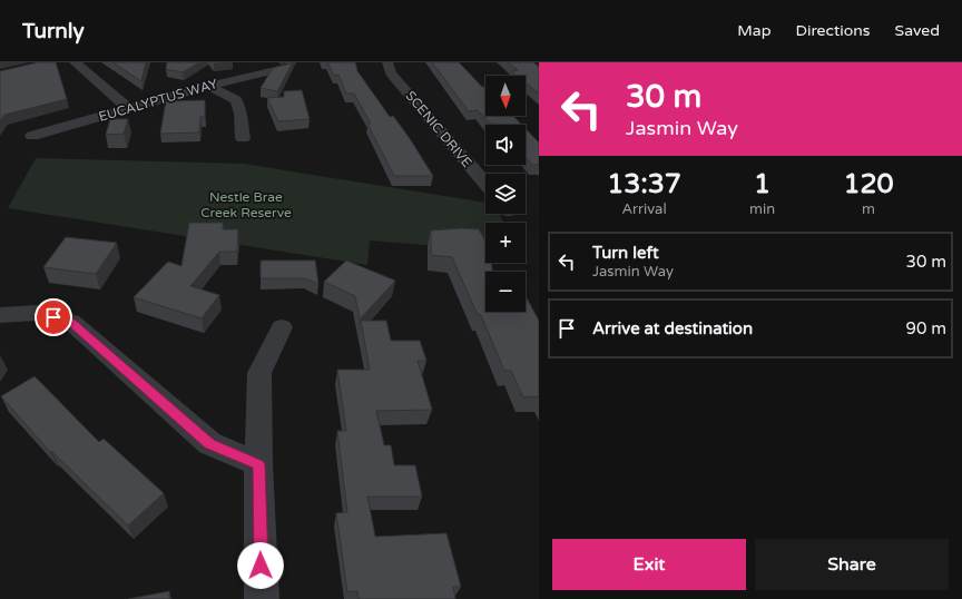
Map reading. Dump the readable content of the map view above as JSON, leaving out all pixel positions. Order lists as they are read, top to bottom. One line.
{"streets":{"street":["EUCALYPTUS WAY","SCENIC DRIVE"]},"parks":["Nestle Brae Creek Reserve"],"north":"bottom","page":{"header":"Turnly","nav":["Map","Directions","Saved"],"turn":["30 m","Jasmin Way"],"map_buttons":["+","−"],"eta":["13:37","Arrival","1","min","120","m"],"list":[{"name":"Turn left","note":"Jasmin Way","value":"30 m"},{"name":"Arrive at destination","value":"90 m"}],"buttons":["Exit","Share"]}}
